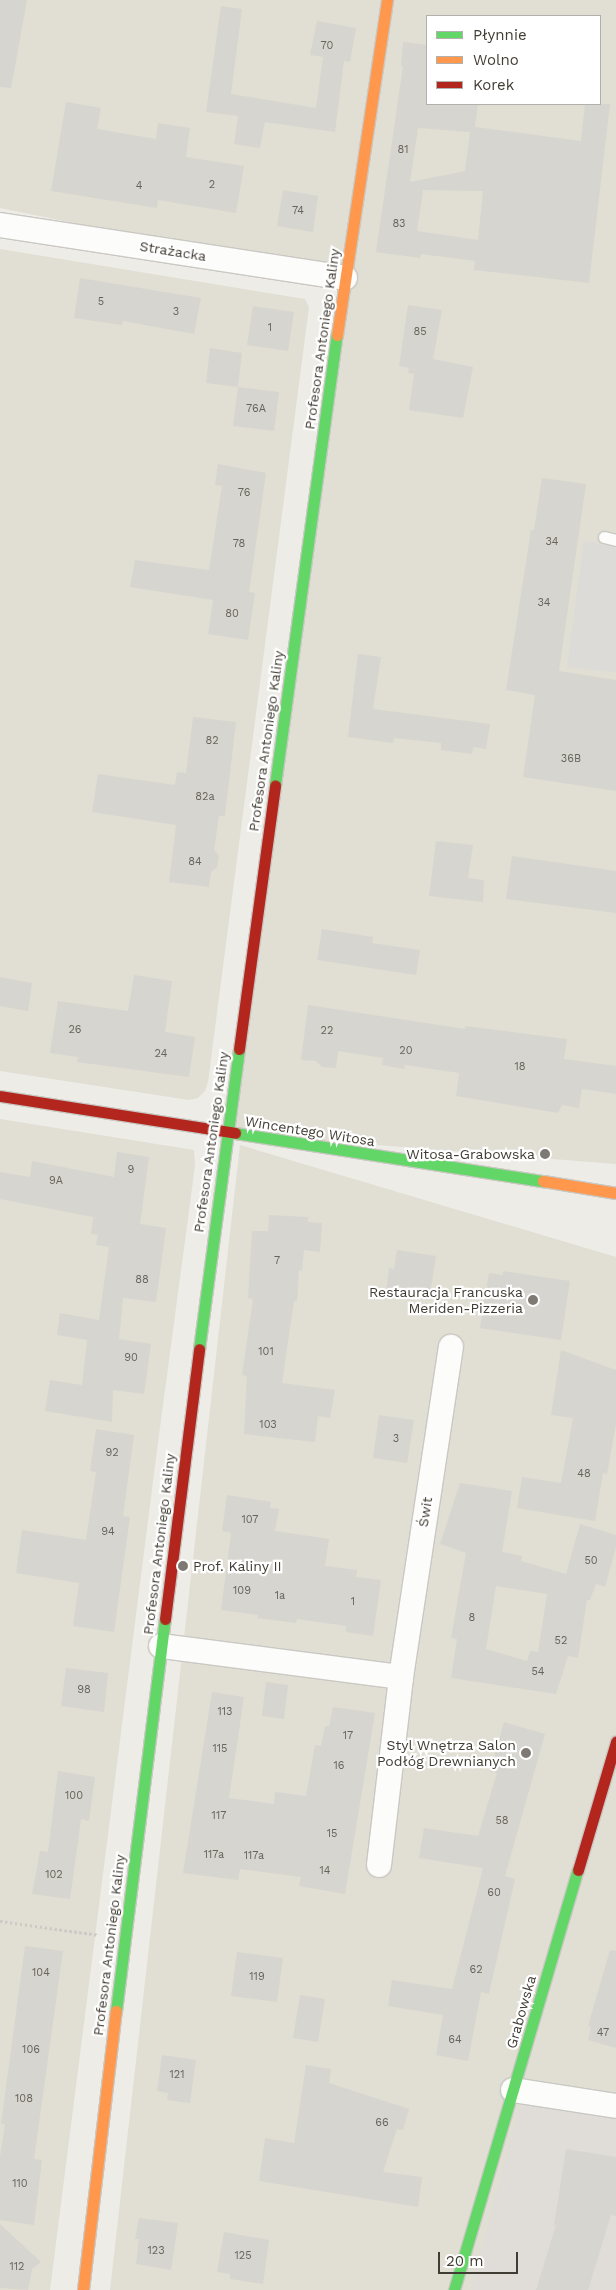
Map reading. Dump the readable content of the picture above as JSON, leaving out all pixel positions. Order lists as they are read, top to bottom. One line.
{"streets":{"street":["Strażacka","Profesora Antoniego Kaliny","Wincentego Witosa","Świt","Grabowska"]},"crossings":[["Strażacka","Profesora Antoniego Kaliny"],["Profesora Antoniego Kaliny","Wincentego Witosa"]],"places":["Witosa-Grabowska","Restauracja Francuska Meriden-Pizzeria","Prof. Kaliny II","Styl Wnętrza Salon Podłóg Drewnianych"],"house_numbers":["70","81","2","4","74","83","5","3","1","85","76A","76","34","78","34","80","82","36B","82a","84","26","22","20","24","18","9","9A","7","88","101","90","103","3","92","48","107","94","50","109","1a","1","8","52","54","98","113","17","115","16","100","117","58","15","117a","117a","14","102","60","62","104","119","47","64","106","121","108","66","110","123","125","112"],"legend":["Płynnie","Wolno","Korek"],"scale_bar":"20 m"}
